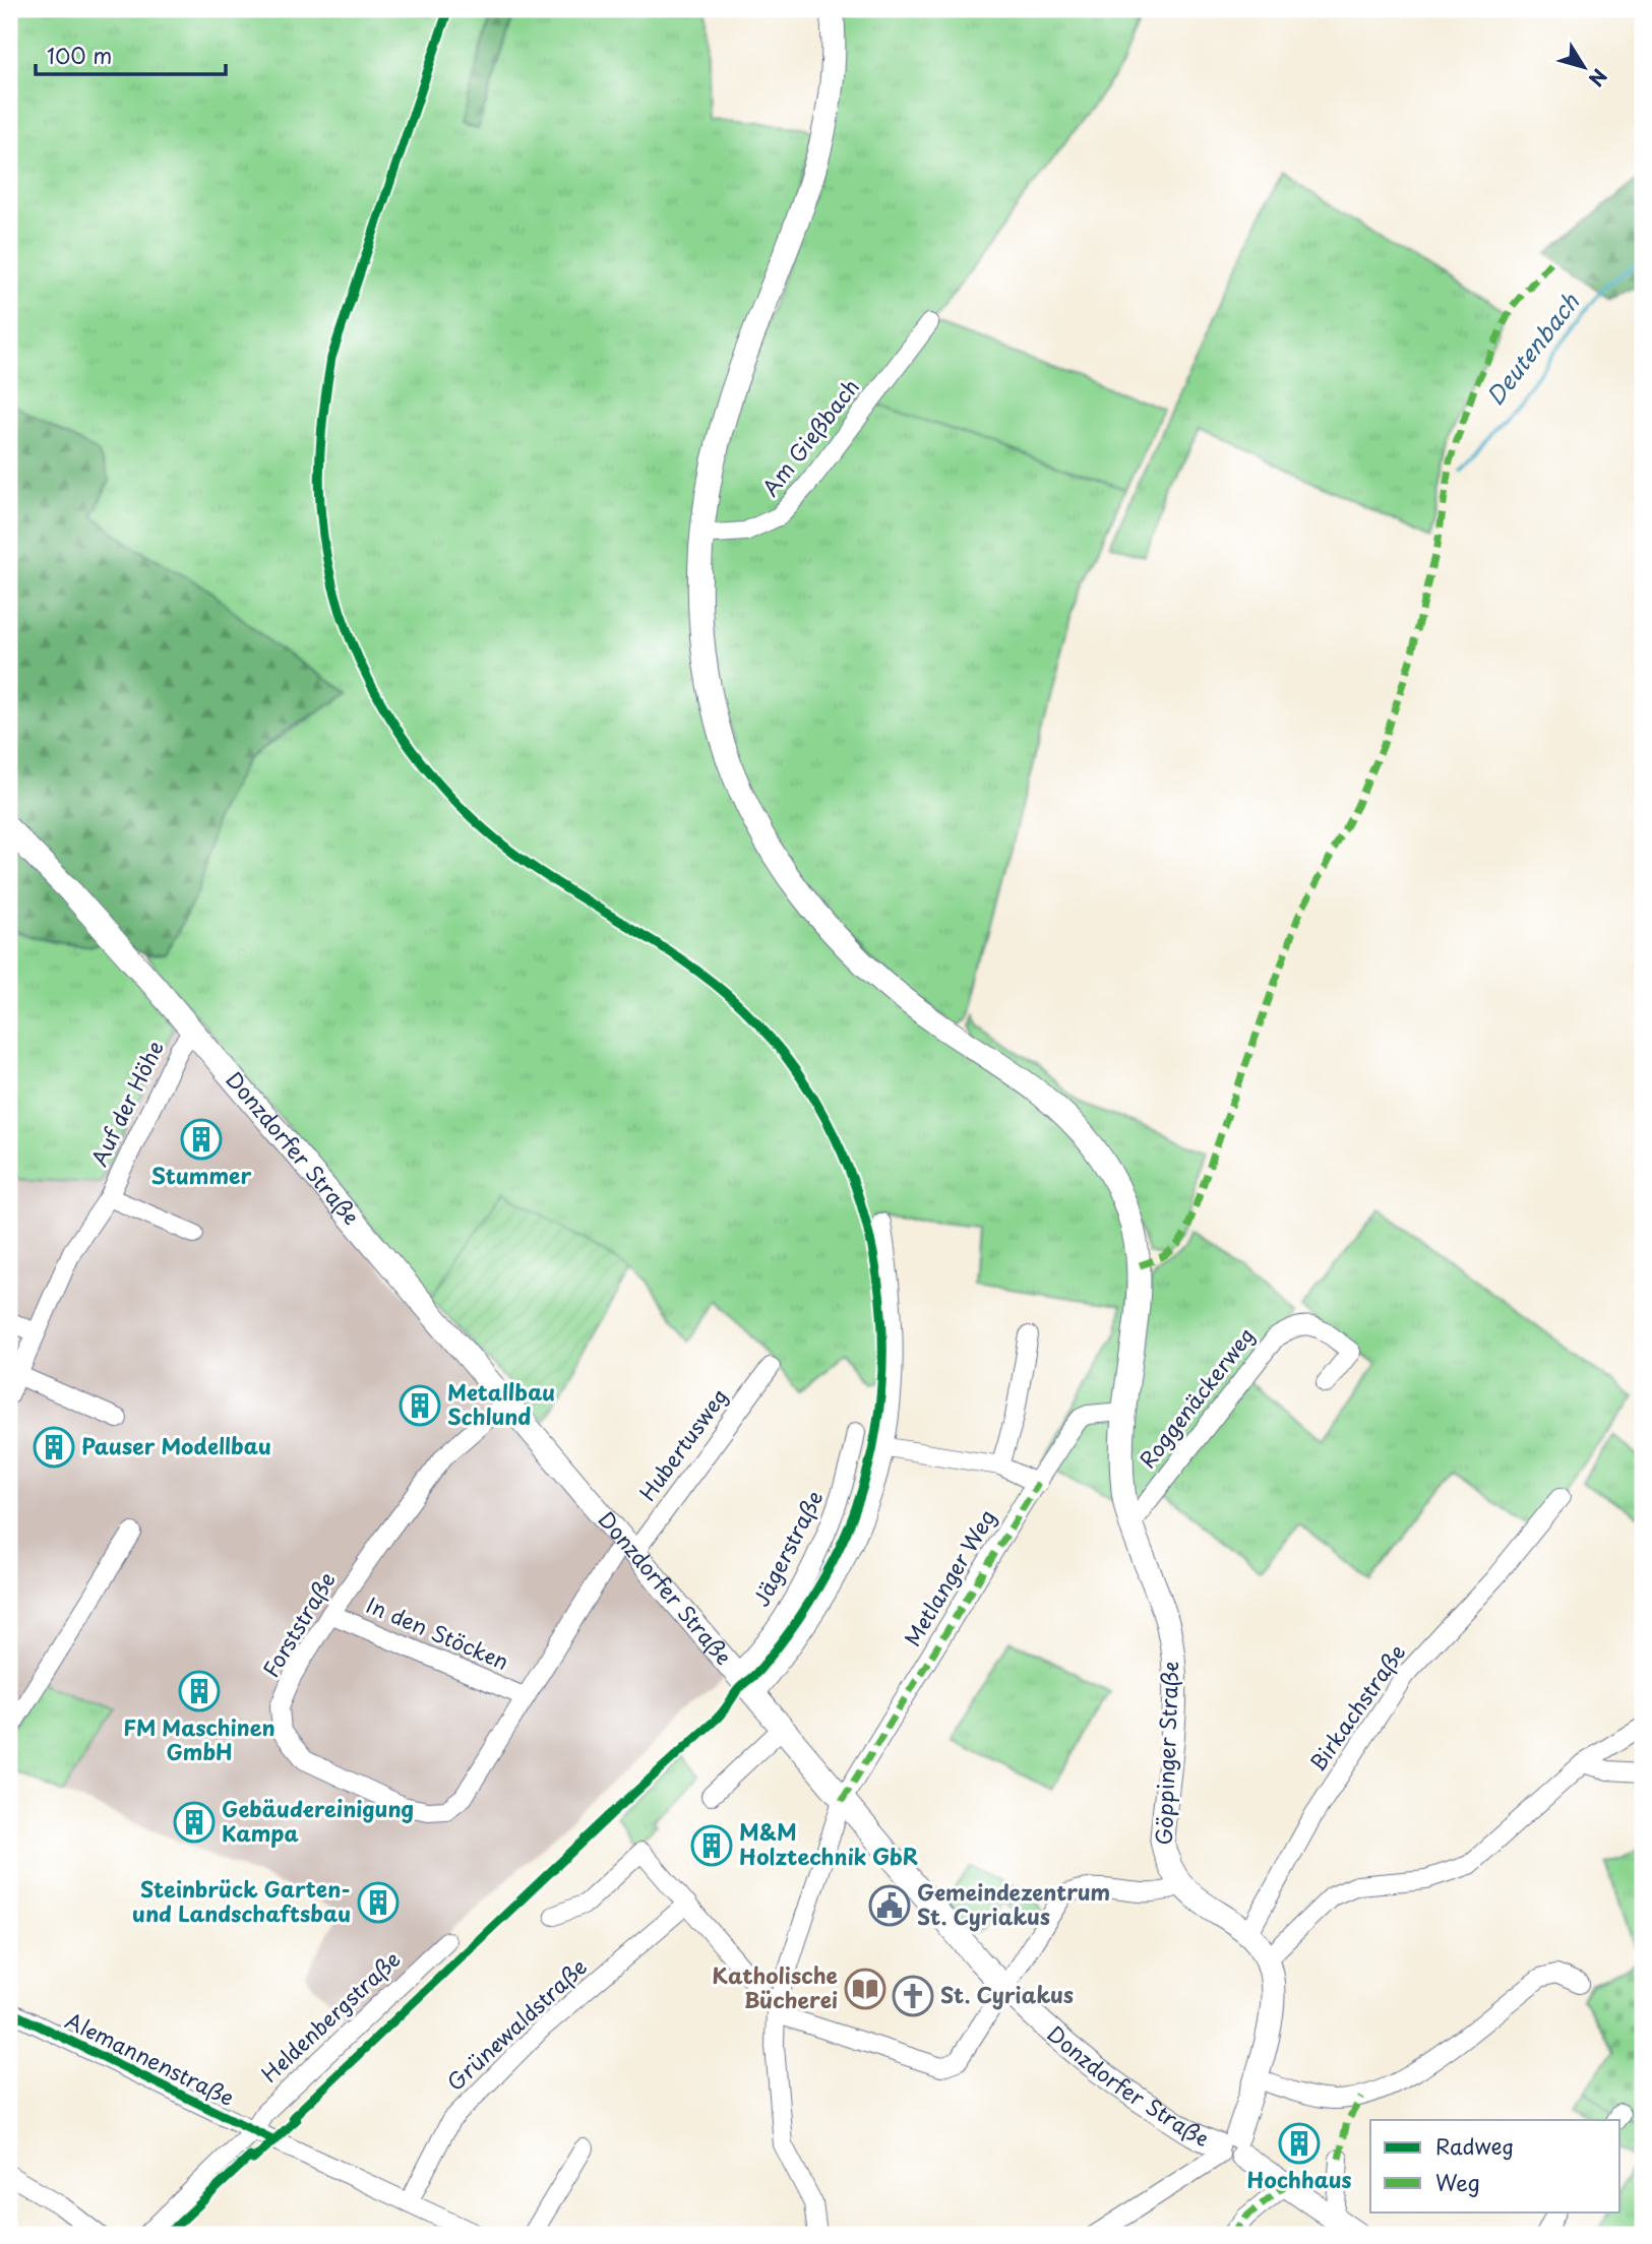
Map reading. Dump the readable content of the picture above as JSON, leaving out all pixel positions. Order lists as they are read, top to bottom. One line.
{"streets":{"main road":["Donzdorfer Straße","Göppinger Straße"],"street":["Am Gießbach","Auf der Höhe","Roggenäckerweg","Hubertusweg","Jägerstraße","Metlanger Weg","Forststraße","In den Stöcken","Birkachstraße","Heldenbergstraße","Grünewaldstraße","Alemannenstraße"]},"crossings":[["Am Gießbach","Göppinger Straße"],["Auf der Höhe","Donzdorfer Straße"],["Donzdorfer Straße","Hubertusweg"],["Donzdorfer Straße","Jägerstraße"],["Donzdorfer Straße","Metlanger Weg"],["Donzdorfer Straße","Forststraße"],["Donzdorfer Straße","Göppinger Straße"],["Roggenäckerweg","Göppinger Straße"],["Hubertusweg","Forststraße"],["Metlanger Weg","Göppinger Straße"],["Forststraße","In den Stöcken"],["Birkachstraße","Göppinger Straße"],["Heldenbergstraße","Alemannenstraße"],["Grünewaldstraße","Alemannenstraße"]],"water":["Deutenbach"],"places":{"building":["Stummer","Metallbau Schlund","Pauser Modellbau","FM Maschinen GmbH","Gebäudereinigung Kampa","M&M Holztechnik GbR","Steinbrück Garten- und Landschaftsbau","Hochhaus"],"public building":["Gemeindezentrum St. Cyriakus"],"library":["Katholische Bücherei"],"church":["St. Cyriakus"]},"legend":["Radweg","Weg"],"scale_bar":"100 m","north":"bottom right"}
